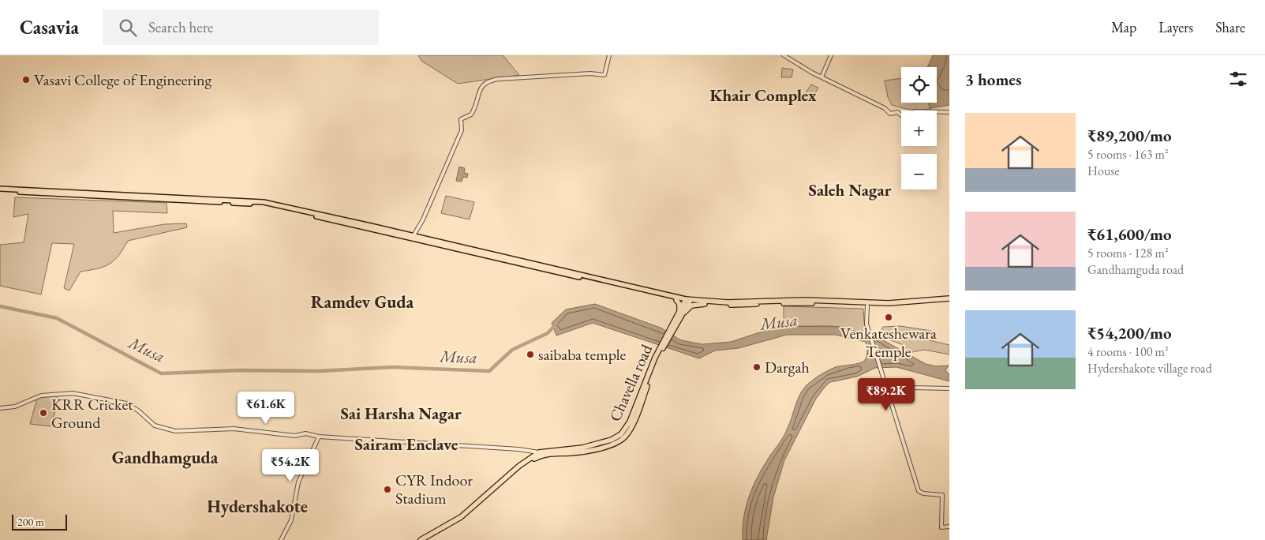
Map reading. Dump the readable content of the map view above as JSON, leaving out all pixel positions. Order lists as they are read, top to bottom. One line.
{"streets":{"highway":["Chavella road"]},"districts":["Khair Complex","Saleh Nagar","Ramdev Guda","Sai Harsha Nagar","Sairam Enclave","Gandhamguda","Hydershakote"],"water":["Musa"],"places":["Vasavi College of Engineering","Venkateshewara Temple","saibaba temple","Dargah","KRR Cricket Ground","CYR Indoor Stadium"],"scale_bar":"200 m","page":{"header":"Casavia","search":"Search here","nav":["Map","Layers","Share"],"heading":"3 homes","map_buttons":["+","−"],"list":[{"name":"₹89,200/mo","note":"5 rooms · 163 m² · House"},{"name":"₹61,600/mo","note":"5 rooms · 128 m² · Gandhamguda road"},{"name":"₹54,200/mo","note":"4 rooms · 100 m² · Hydershakote village road"}],"price":["₹89.2K","₹61.6K","₹54.2K"],"scale":"200 m"}}
